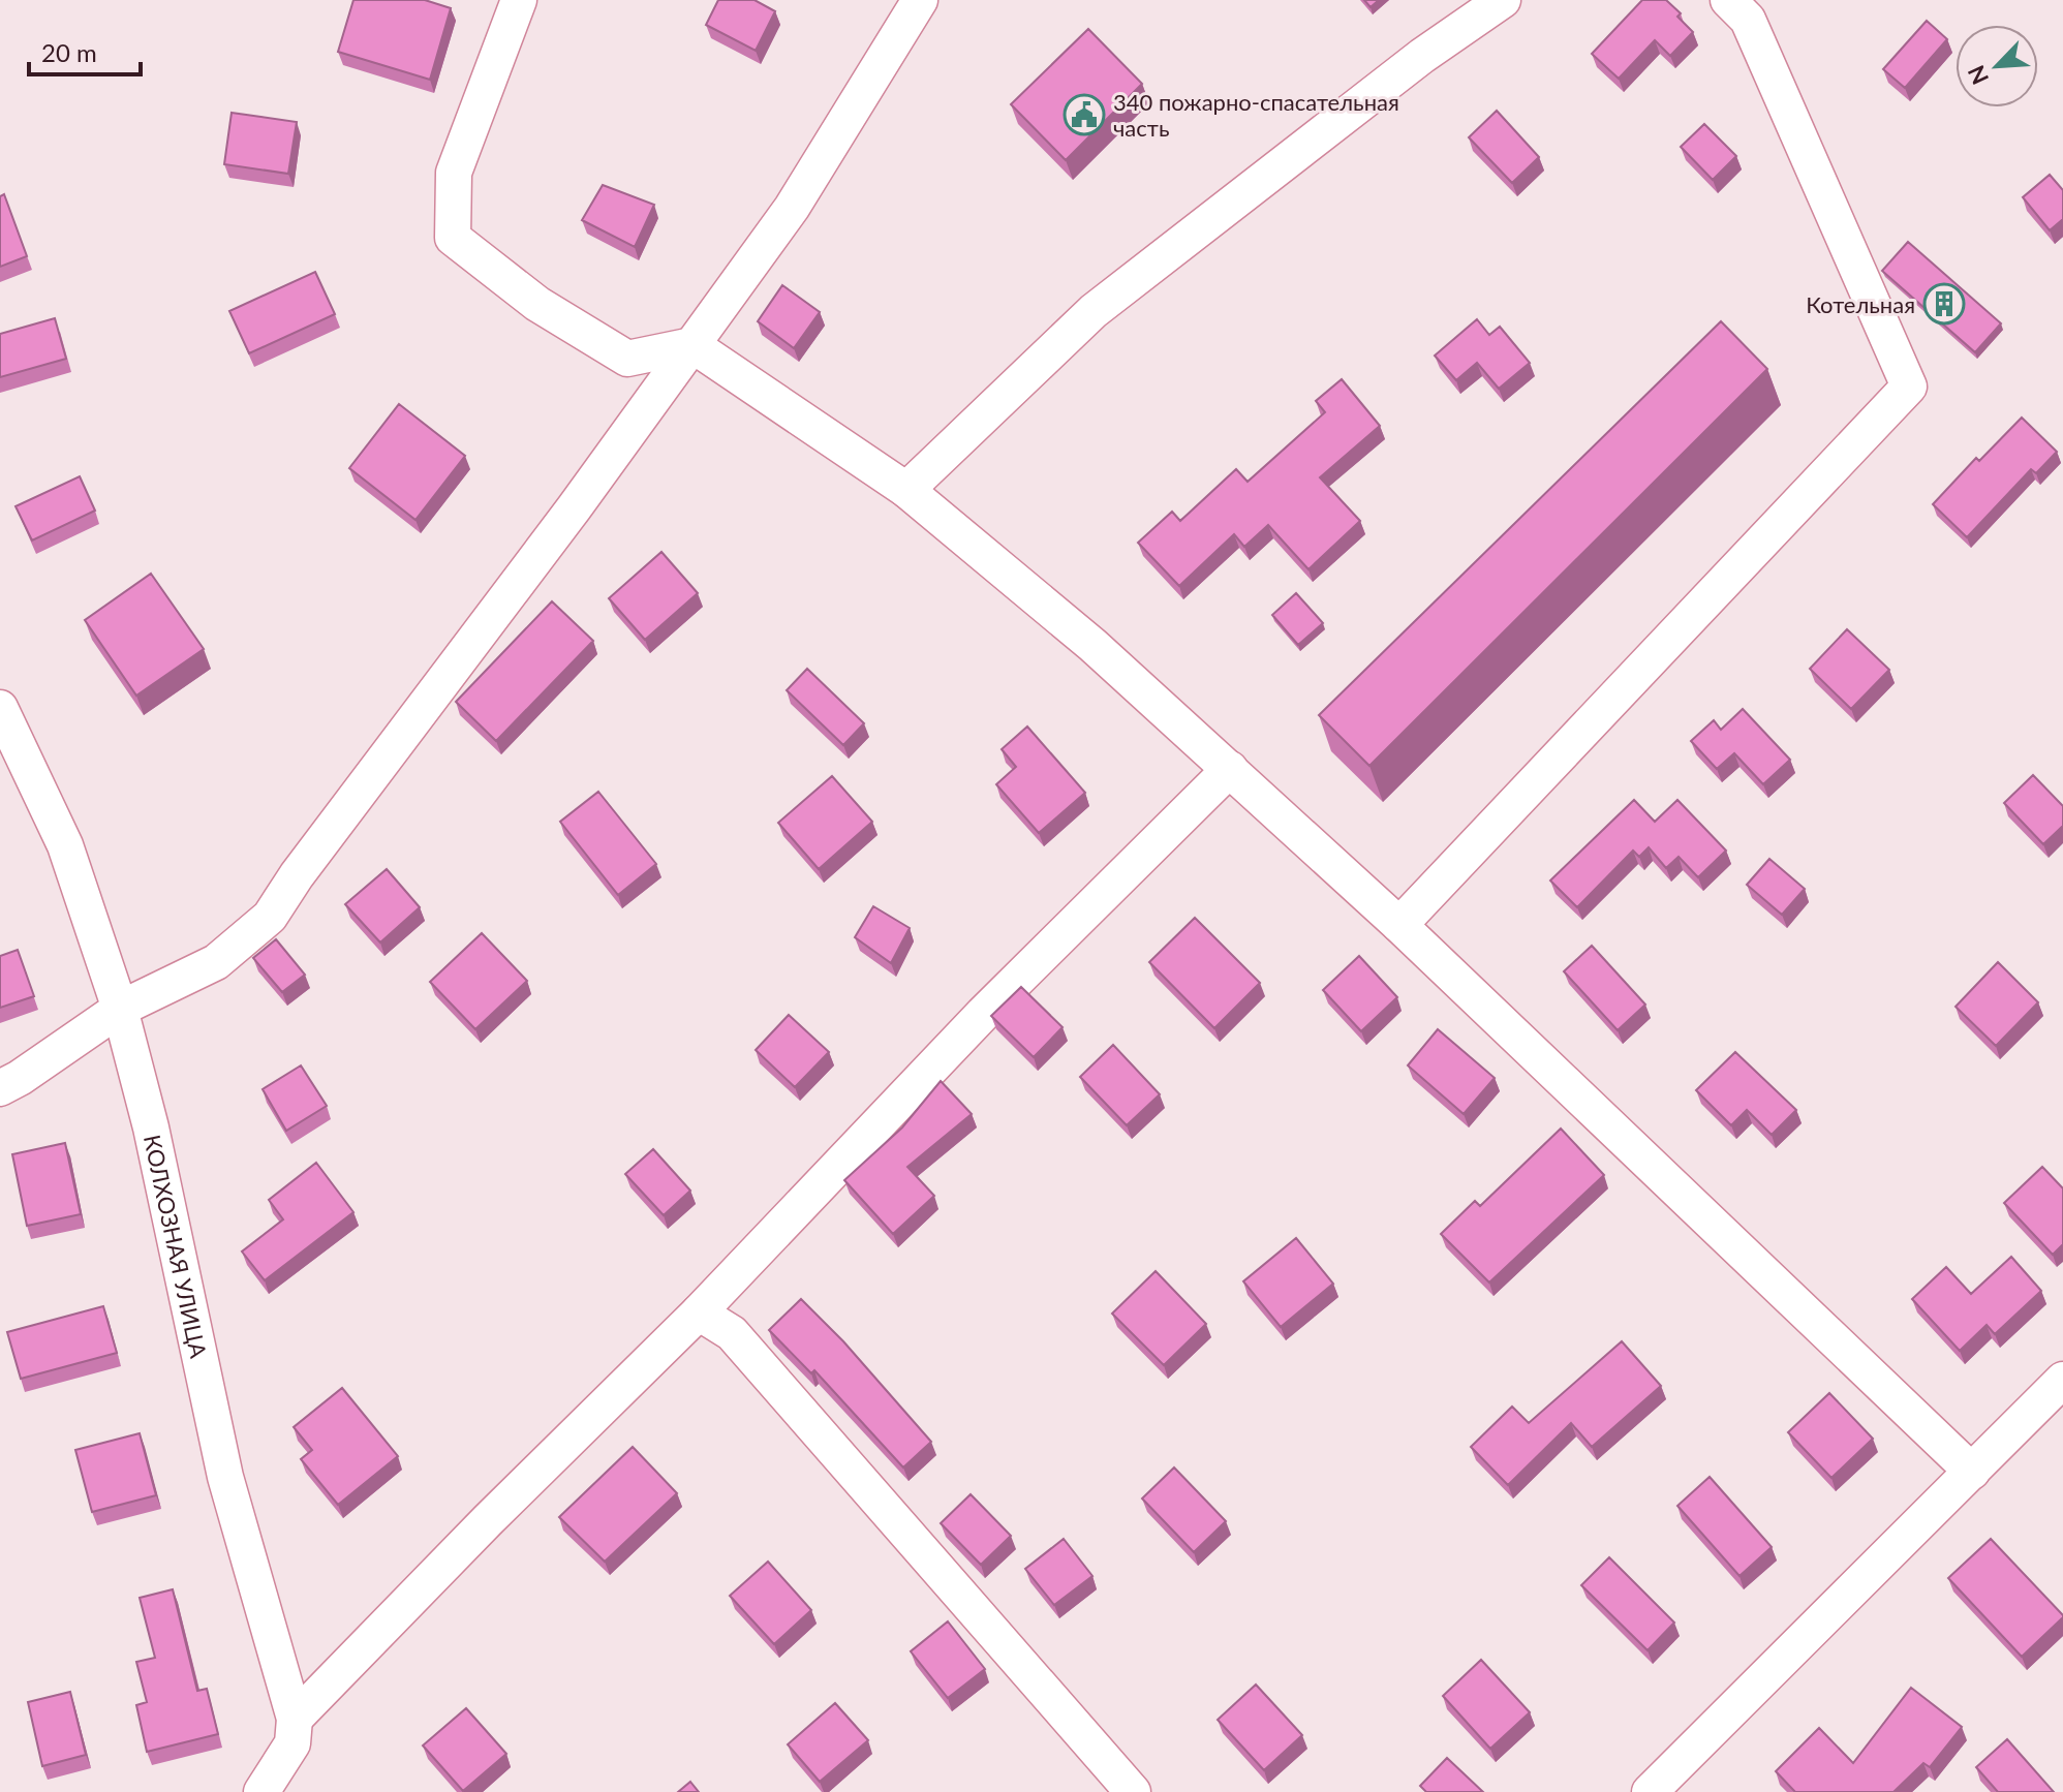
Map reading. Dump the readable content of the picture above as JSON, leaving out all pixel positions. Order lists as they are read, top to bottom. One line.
{"streets":{"street":["КОЛХОЗНАЯ УЛИЦА"]},"places":{"public building":["340 пожарно-спасательная часть"],"building":["Котельная"]},"scale_bar":"20 m","north":"bottom left"}
